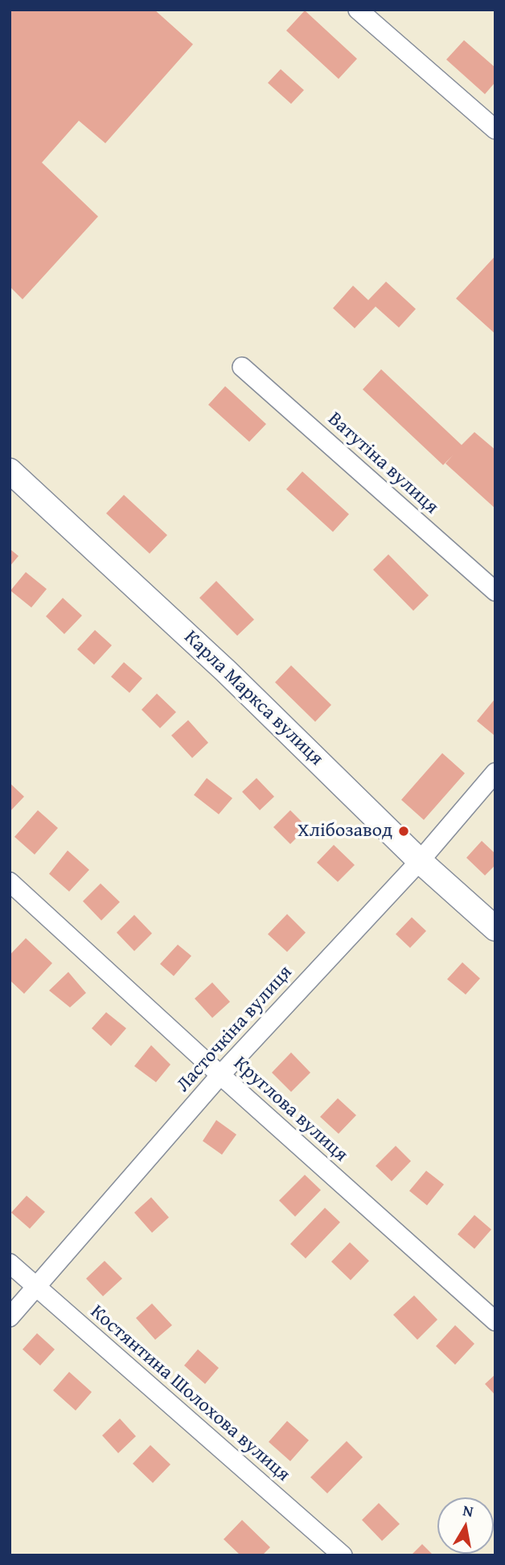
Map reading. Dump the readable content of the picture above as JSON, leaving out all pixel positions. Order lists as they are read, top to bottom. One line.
{"streets":{"street":["Ватутіна вулиця","Карла Маркса вулиця","Ласточкіна вулиця","Круглова вулиця","Костянтина Шолохова вулиця"]},"crossings":[["Карла Маркса вулиця","Ласточкіна вулиця"],["Ласточкіна вулиця","Круглова вулиця"],["Ласточкіна вулиця","Костянтина Шолохова вулиця"]],"places":["Хлібозавод"],"north":"top"}
